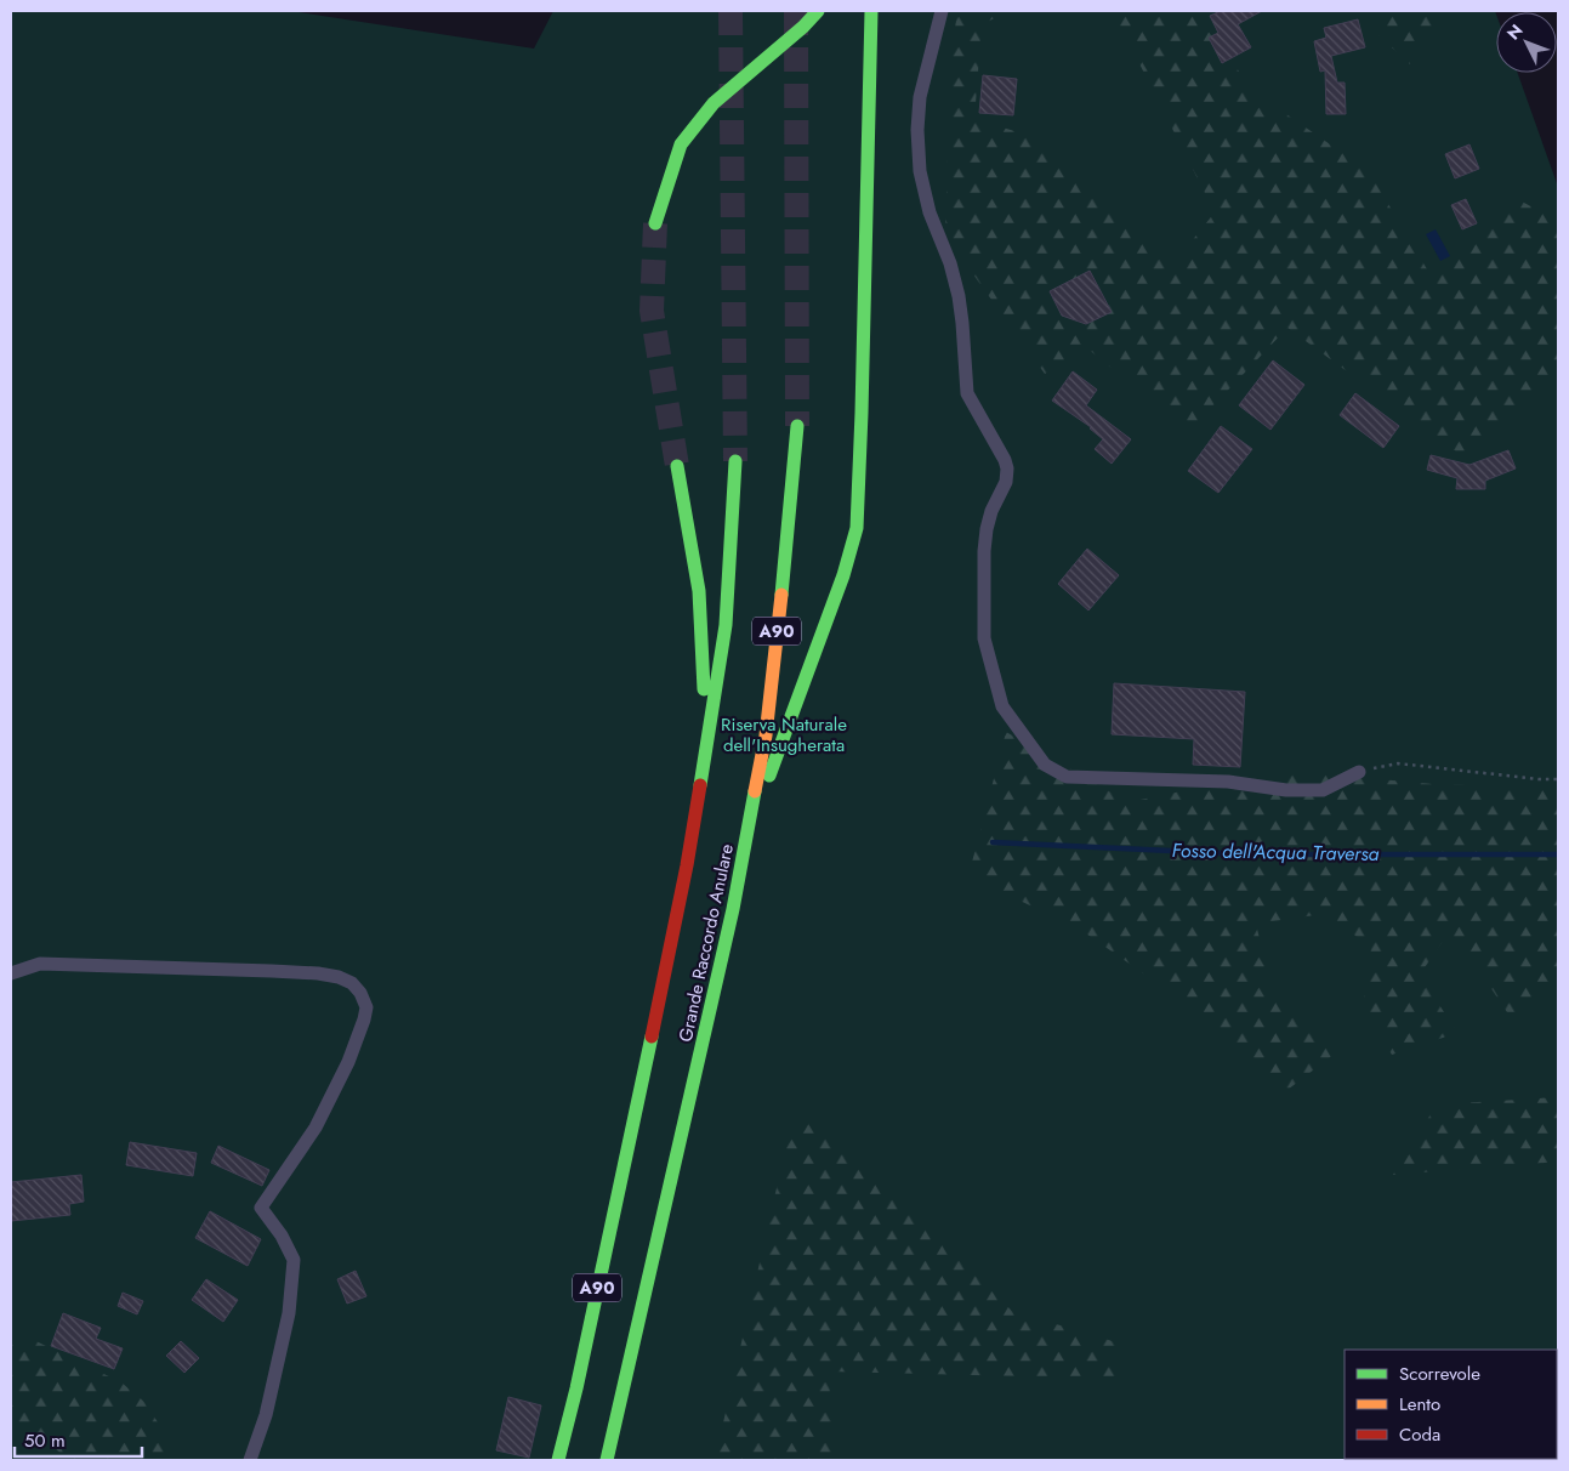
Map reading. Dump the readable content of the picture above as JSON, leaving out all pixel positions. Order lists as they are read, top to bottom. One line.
{"streets":{"highway":["A90","Grande Raccordo Anulare"]},"water":["Fosso dell'Acqua Traversa"],"parks":["Riserva Naturale dell'Insugherata"],"legend":["Scorrevole","Lento","Coda"],"scale_bar":"50 m","north":"top left"}
